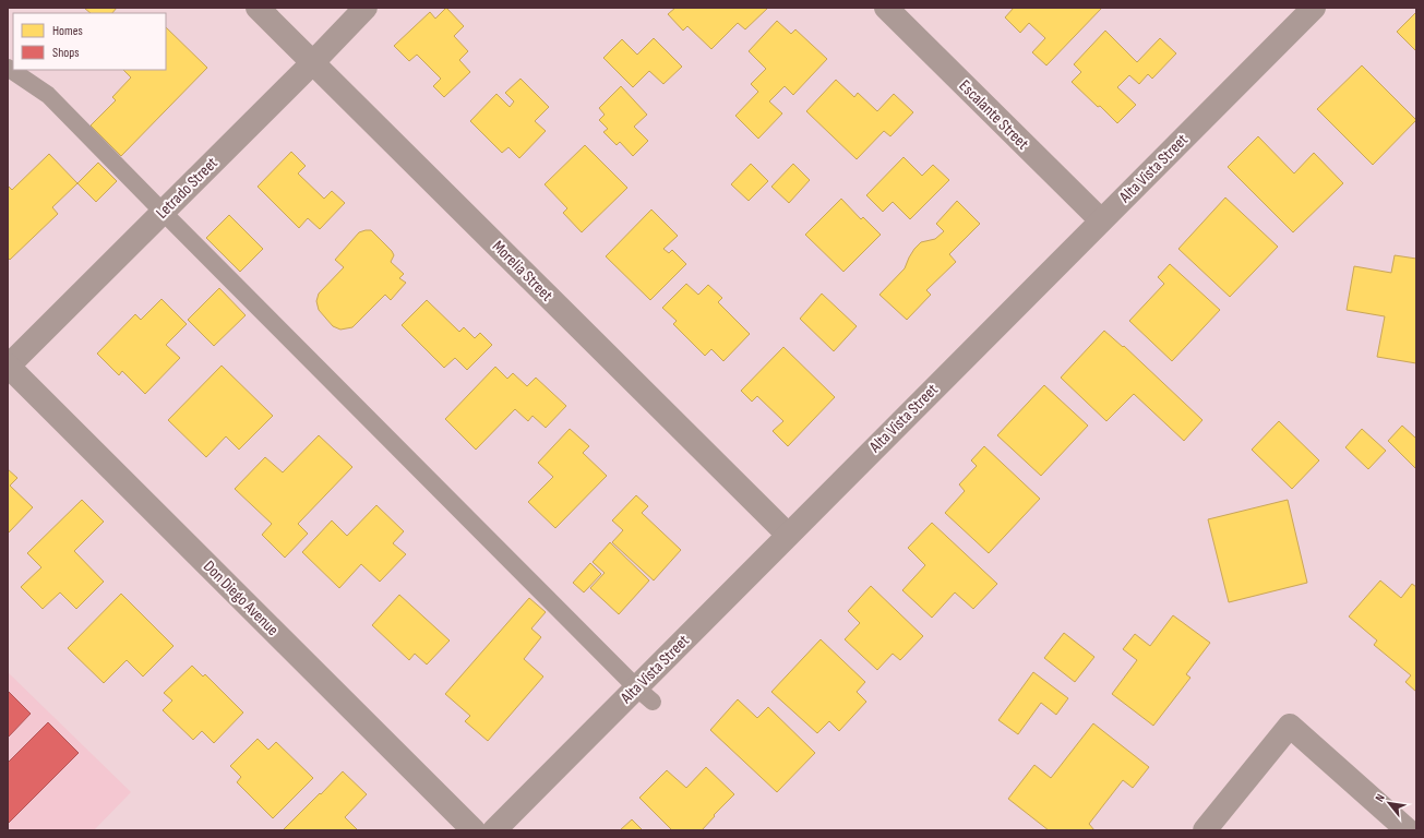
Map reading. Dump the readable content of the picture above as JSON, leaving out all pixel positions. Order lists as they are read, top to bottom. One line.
{"streets":{"street":["Escalante Street","Alta Vista Street","Letrado Street","Morelia Street","Don Diego Avenue"]},"crossings":[["Escalante Street","Alta Vista Street"],["Alta Vista Street","Morelia Street"],["Letrado Street","Morelia Street"],["Letrado Street","Don Diego Avenue"]],"legend":["Homes","Shops"],"north":"top left"}
